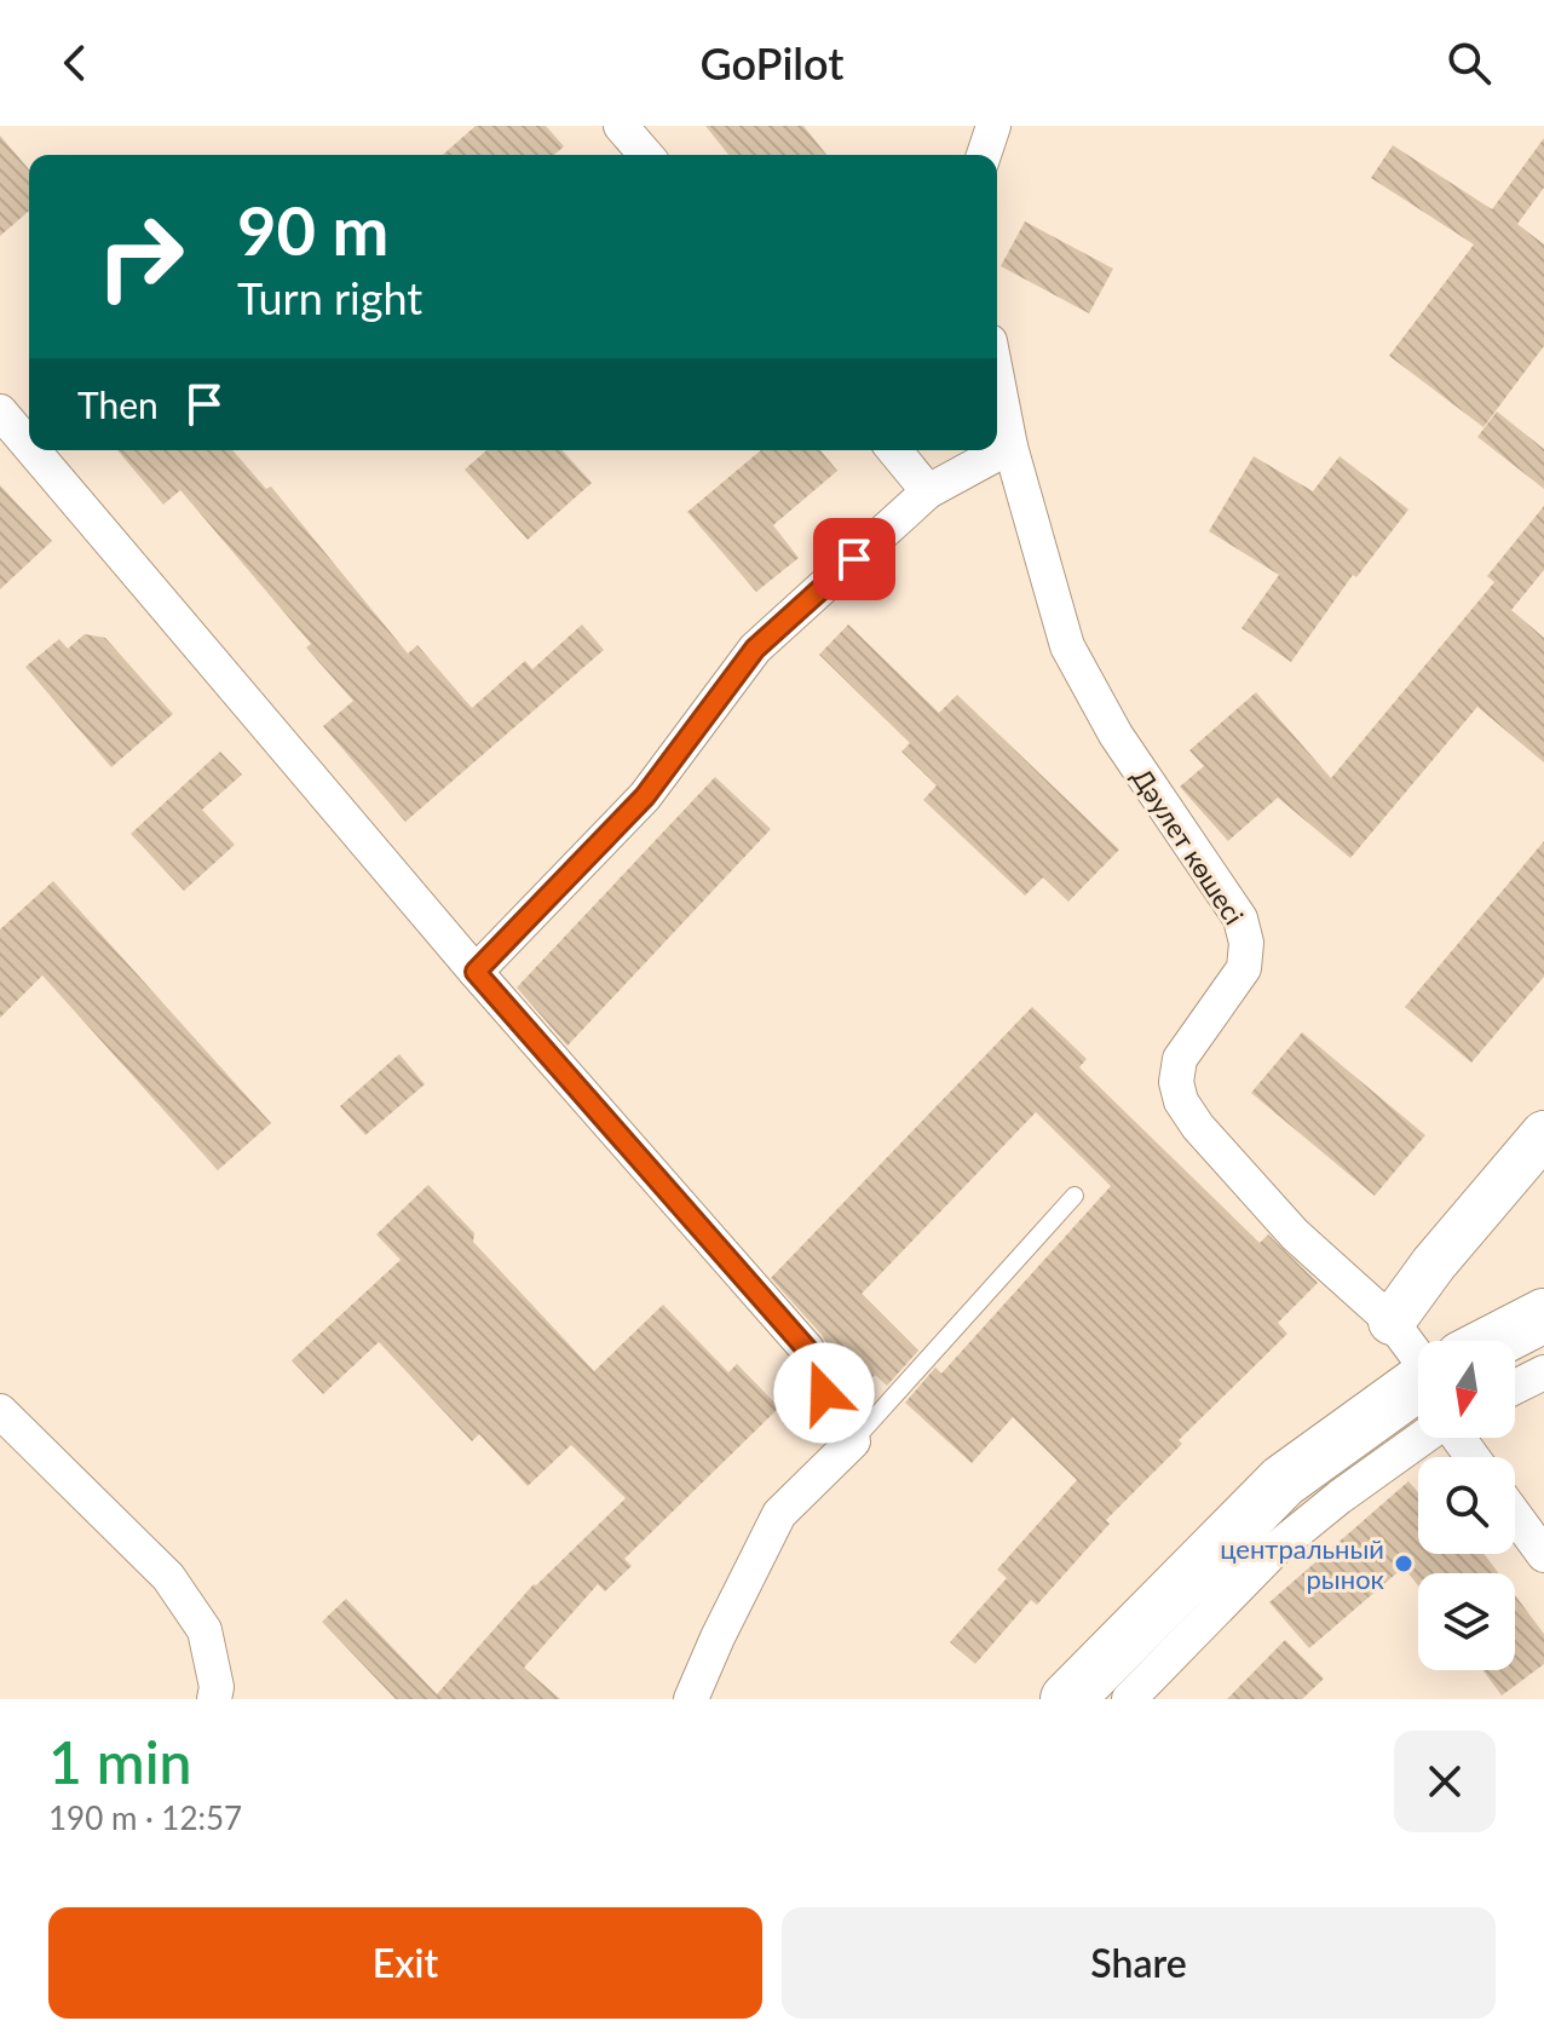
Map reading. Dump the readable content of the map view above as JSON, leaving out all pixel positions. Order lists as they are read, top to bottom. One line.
{"streets":{"street":["Дәулет көшесі"]},"places":["центральный рынок"],"north":"bottom","page":{"header":"GoPilot","turn":["90 m","Turn right"],"then":"Then","heading":["1 min","190 m · 12:57"],"buttons":["Exit","Share"]}}
